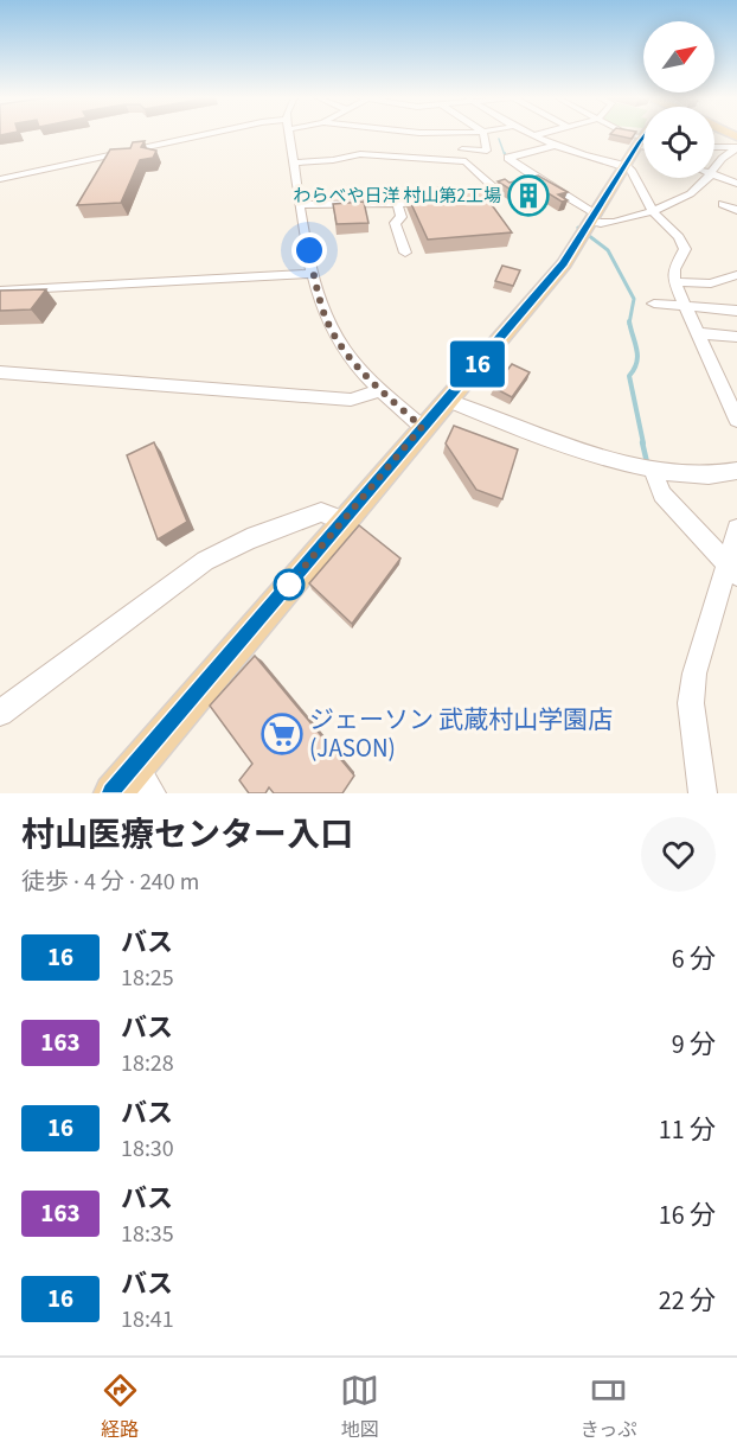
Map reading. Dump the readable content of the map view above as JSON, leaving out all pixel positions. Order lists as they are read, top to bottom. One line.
{"places":{"building":["わらべや日洋 村山第2工場"],"supermarket":["ジェーソン 武蔵村山学園店 (JASON)"]},"lines":["bus line 16"],"north":"top right","page":{"on_map":"16","heading":["村山医療センター入口","徒歩 · 4 分 · 240 m"],"list":[{"mark":"16","name":"バス","note":"18:25","value":"6 分"},{"mark":"163","name":"バス","note":"18:28","value":"9 分"},{"mark":"16","name":"バス","note":"18:30","value":"11 分"},{"mark":"163","name":"バス","note":"18:35","value":"16 分"},{"mark":"16","name":"バス","note":"18:41","value":"22 分"}],"tabs":["経路","地図","きっぷ"]}}
